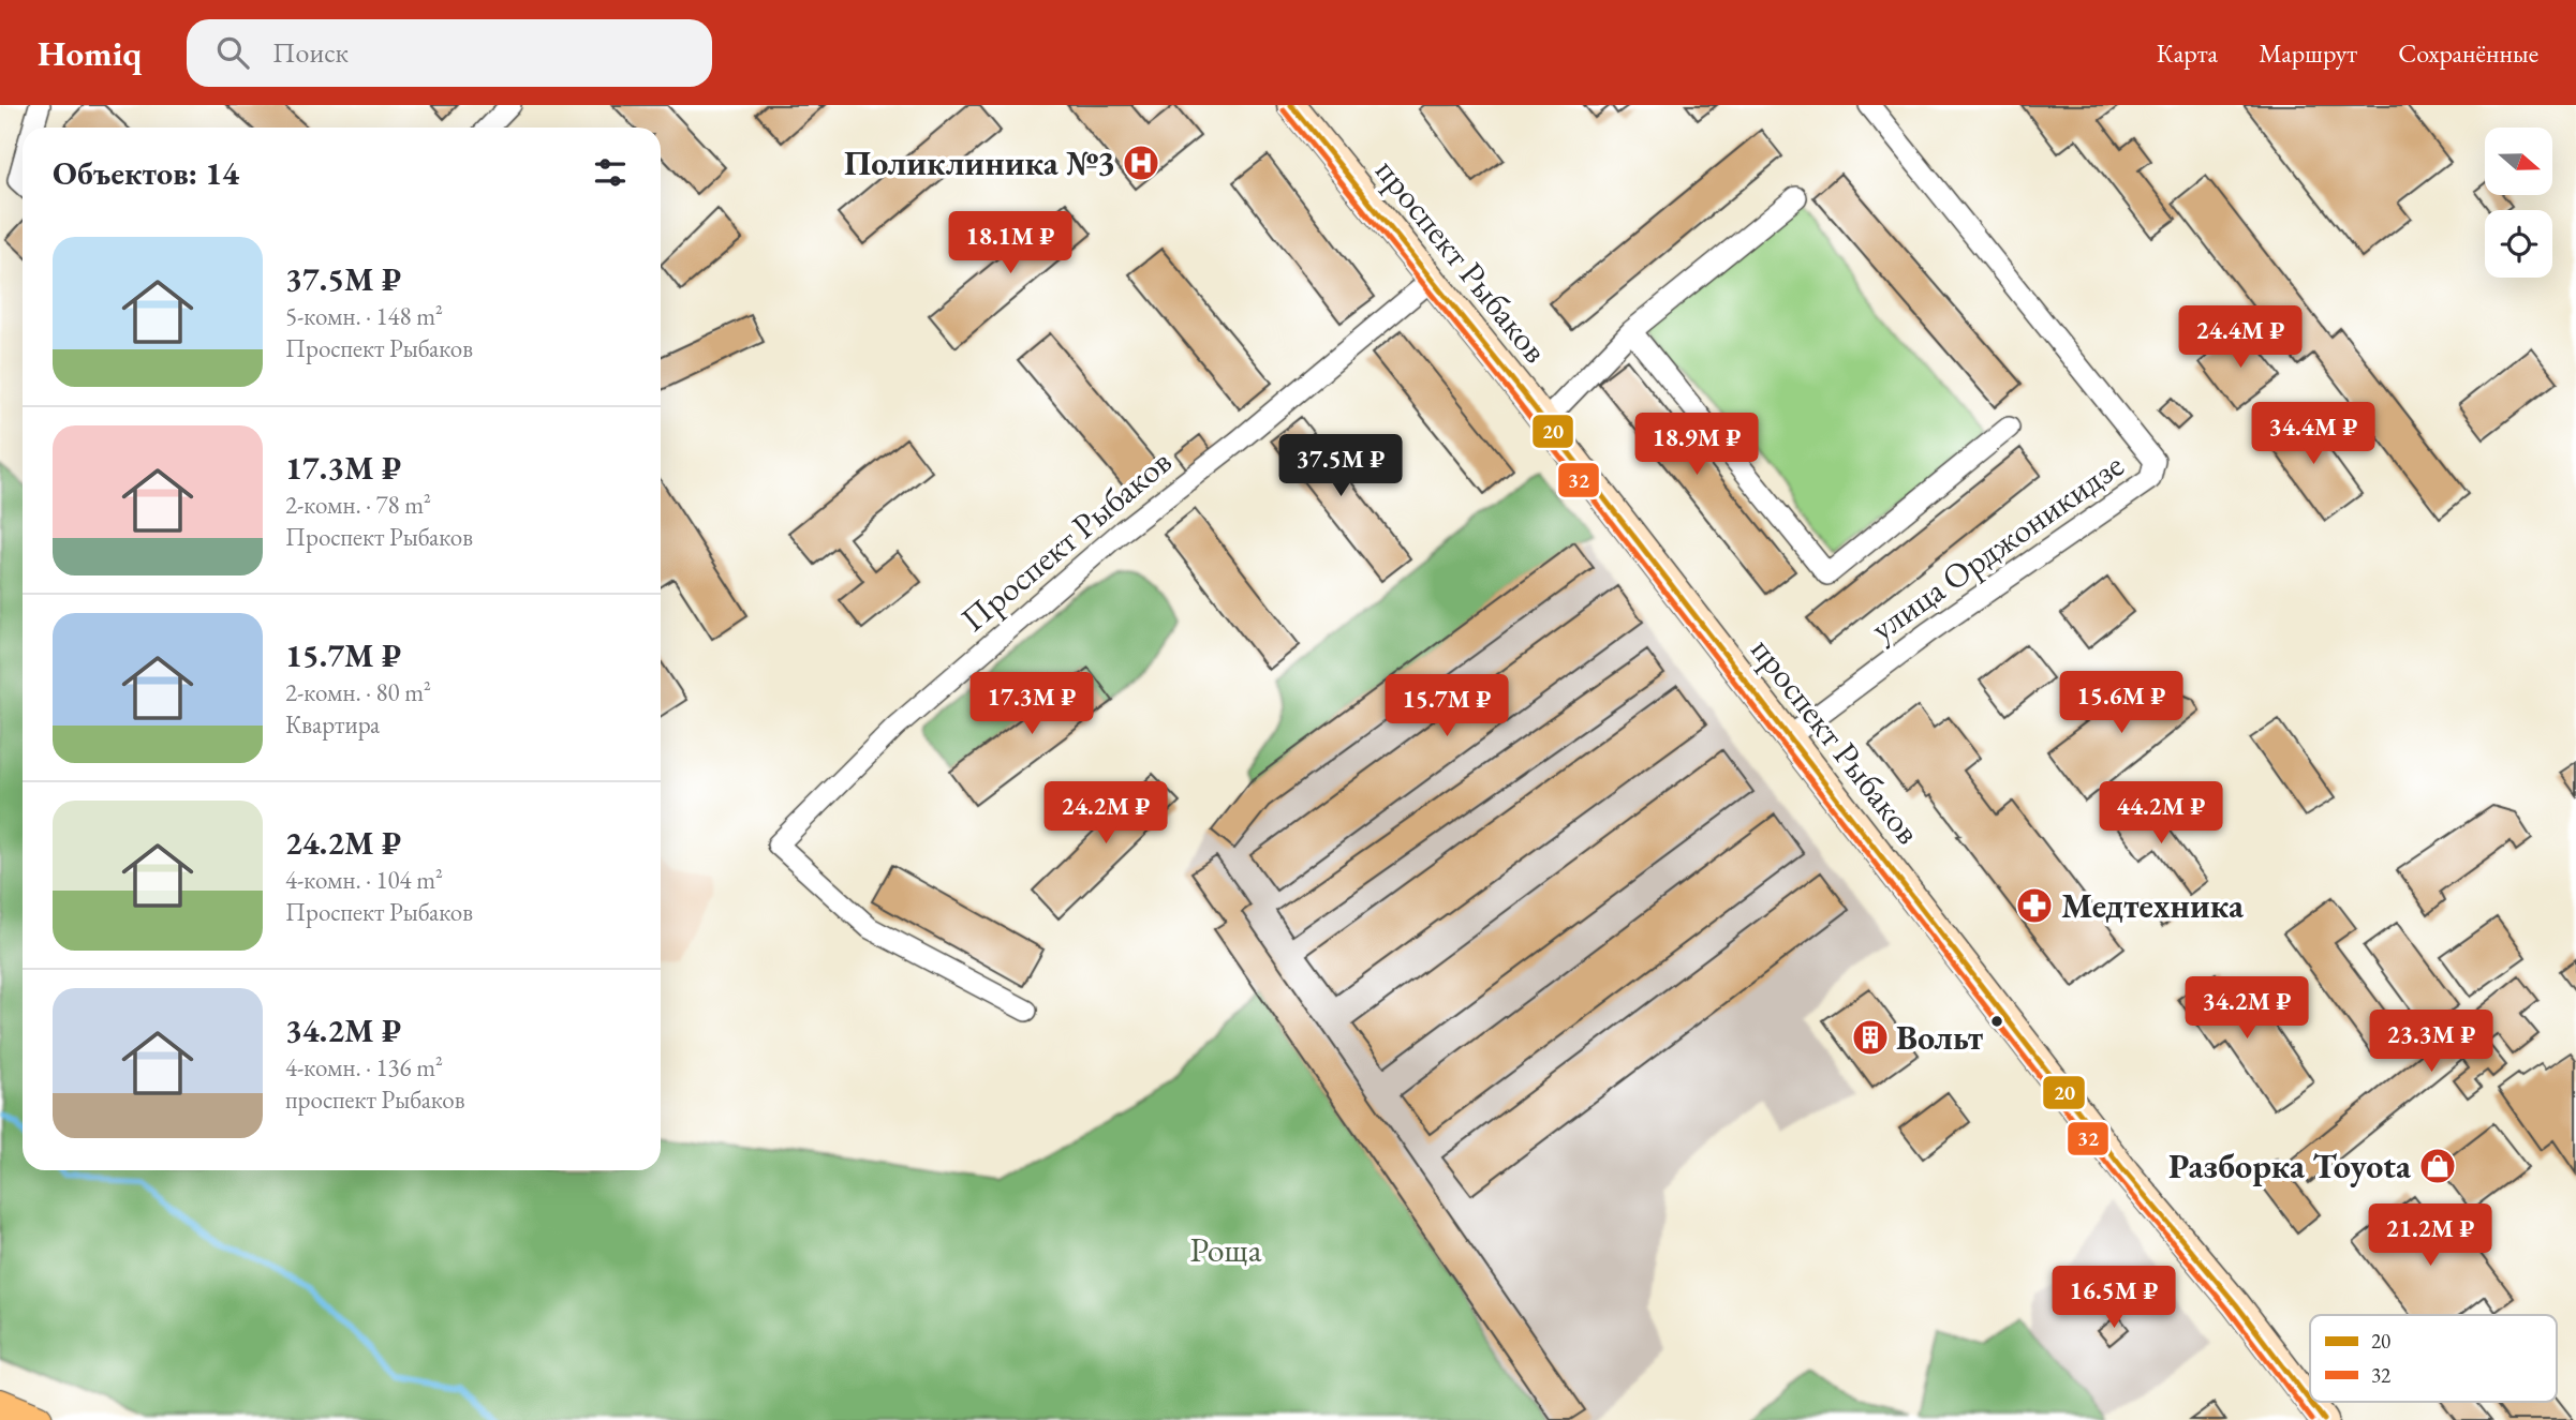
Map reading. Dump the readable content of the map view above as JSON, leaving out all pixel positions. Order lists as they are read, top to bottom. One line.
{"streets":{"main road":["проспект Рыбаков"],"street":["Проспект Рыбаков","улица Орджоникидзе"]},"crossings":[["проспект Рыбаков","Проспект Рыбаков"],["проспект Рыбаков","улица Орджоникидзе"]],"parks":["Роща"],"places":{"hospital":["Поликлиника №3"],"pharmacy":["Медтехника"],"building":["Вольт"],"shop":["Разборка Toyota"]},"lines":["transit line 20","transit line 32"],"legend":["20","32"],"north":"right","page":{"header":"Homiq","search":"Поиск","nav":["Карта","Маршрут","Сохранённые"],"heading":"Объектов: 14","price":["18.1M ₽","24.4M ₽","34.4M ₽","18.9M ₽","37.5M ₽","15.6M ₽","17.3M ₽","15.7M ₽","24.2M ₽","44.2M ₽","34.2M ₽","23.3M ₽","21.2M ₽","16.5M ₽"],"list":[{"name":"37.5M ₽","note":"5-комн. · 148 m² · Проспект Рыбаков"},{"name":"17.3M ₽","note":"2-комн. · 78 m² · Проспект Рыбаков"},{"name":"15.7M ₽","note":"2-комн. · 80 m² · Квартира"},{"name":"24.2M ₽","note":"4-комн. · 104 m² · Проспект Рыбаков"},{"name":"34.2M ₽","note":"4-комн. · 136 m² · проспект Рыбаков"}]}}
